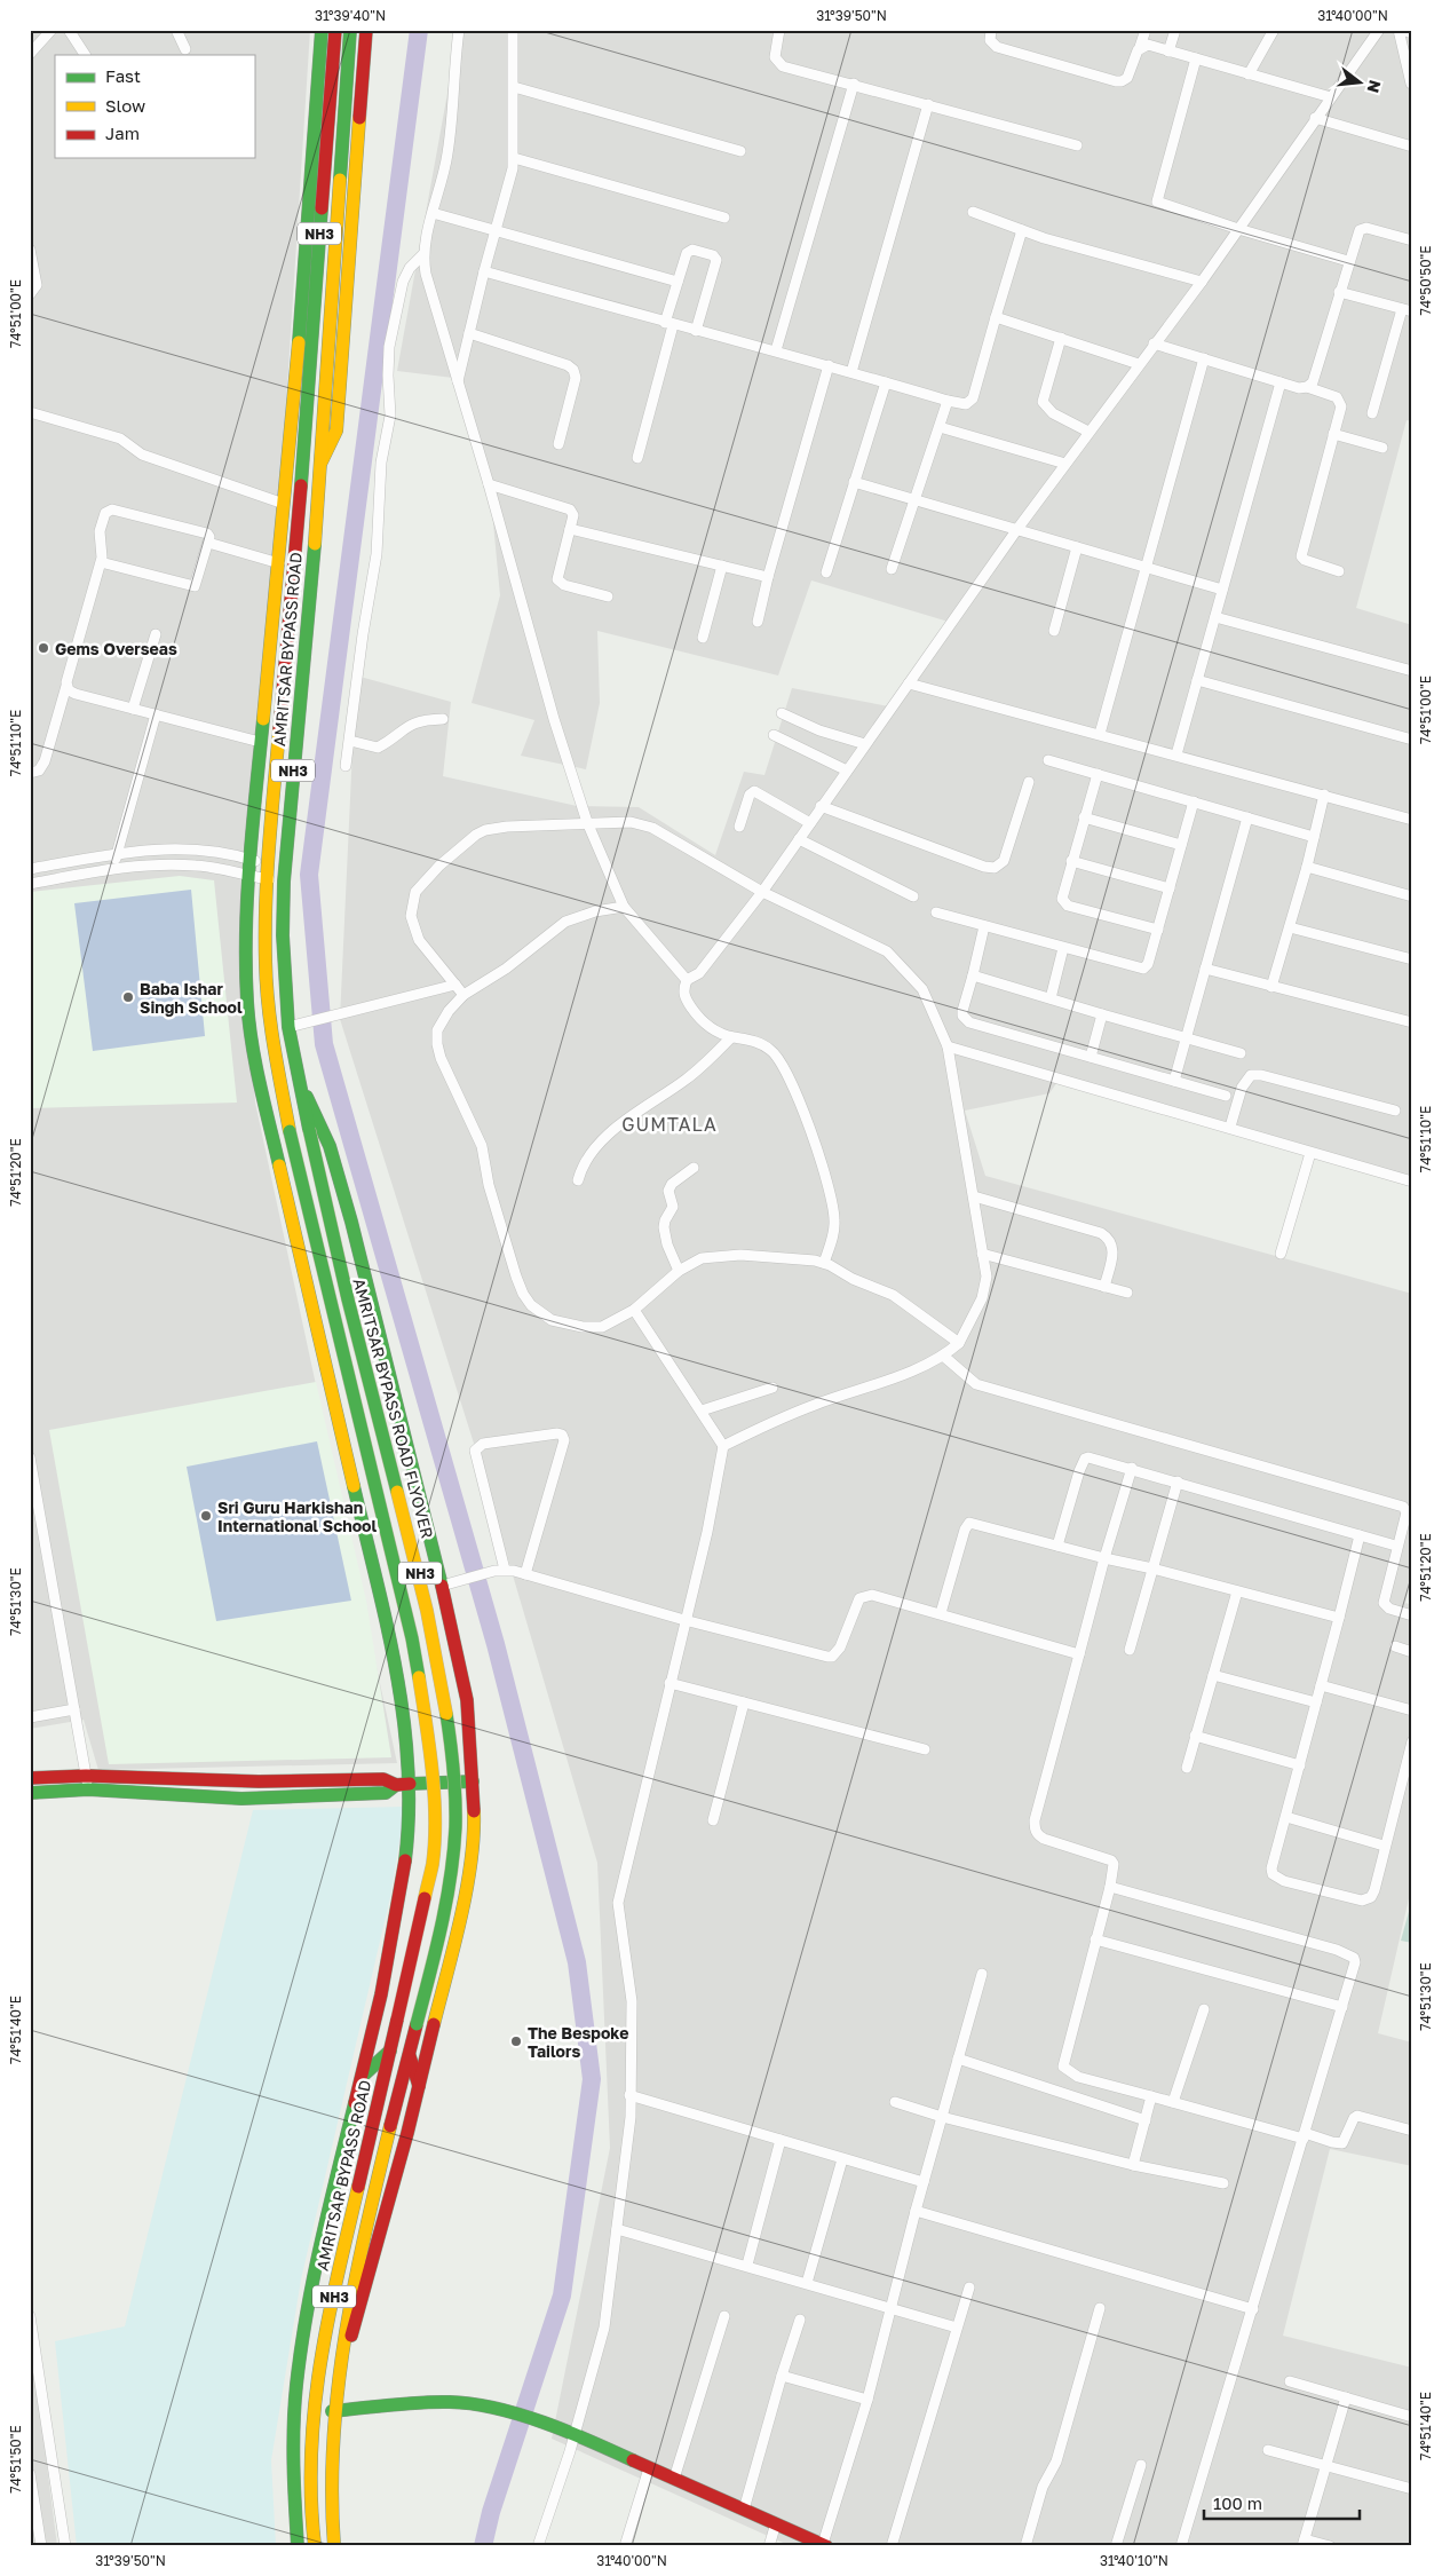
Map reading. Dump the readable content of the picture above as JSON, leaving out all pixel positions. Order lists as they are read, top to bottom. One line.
{"streets":{"main road":["NH3","AMRITSAR BYPASS ROAD","AMRITSAR BYPASS ROAD FLYOVER"]},"crossings":[["NH3","AMRITSAR BYPASS ROAD"],["NH3","AMRITSAR BYPASS ROAD FLYOVER"],["AMRITSAR BYPASS ROAD","AMRITSAR BYPASS ROAD FLYOVER"]],"districts":["GUMTALA"],"places":["Gems Overseas","Baba Ishar Singh School","Sri Guru Harkishan International School","The Bespoke Tailors"],"legend":["Fast","Slow","Jam"],"scale_bar":"100 m","north":"right","coordinates":["31°39'40\"N","31°39'50\"N","31°40'00\"N","74°50'50\"E","74°51'00\"E","74°51'10\"E","74°51'20\"E","74°51'30\"E","74°51'40\"E","74°51'50\"E","31°40'10\"N"]}
